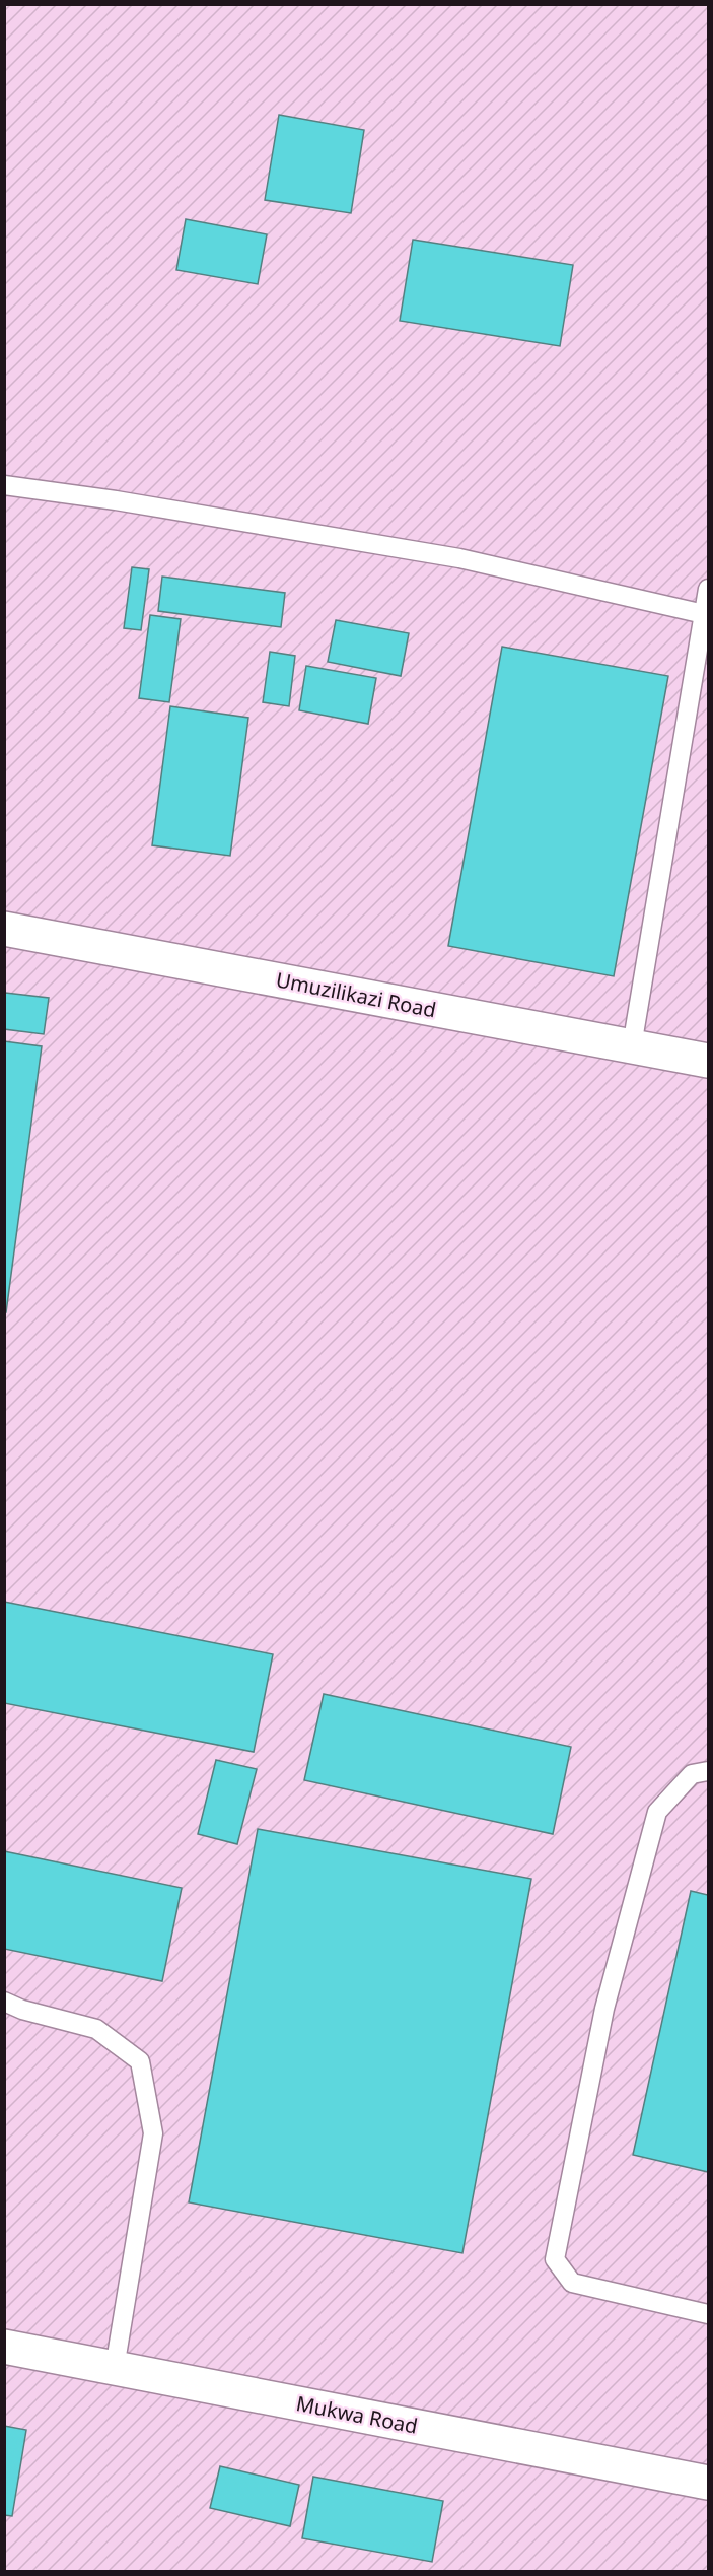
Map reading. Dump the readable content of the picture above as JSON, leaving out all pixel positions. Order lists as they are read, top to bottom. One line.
{"streets":{"street":["Umuzilikazi Road","Mukwa Road"]}}
